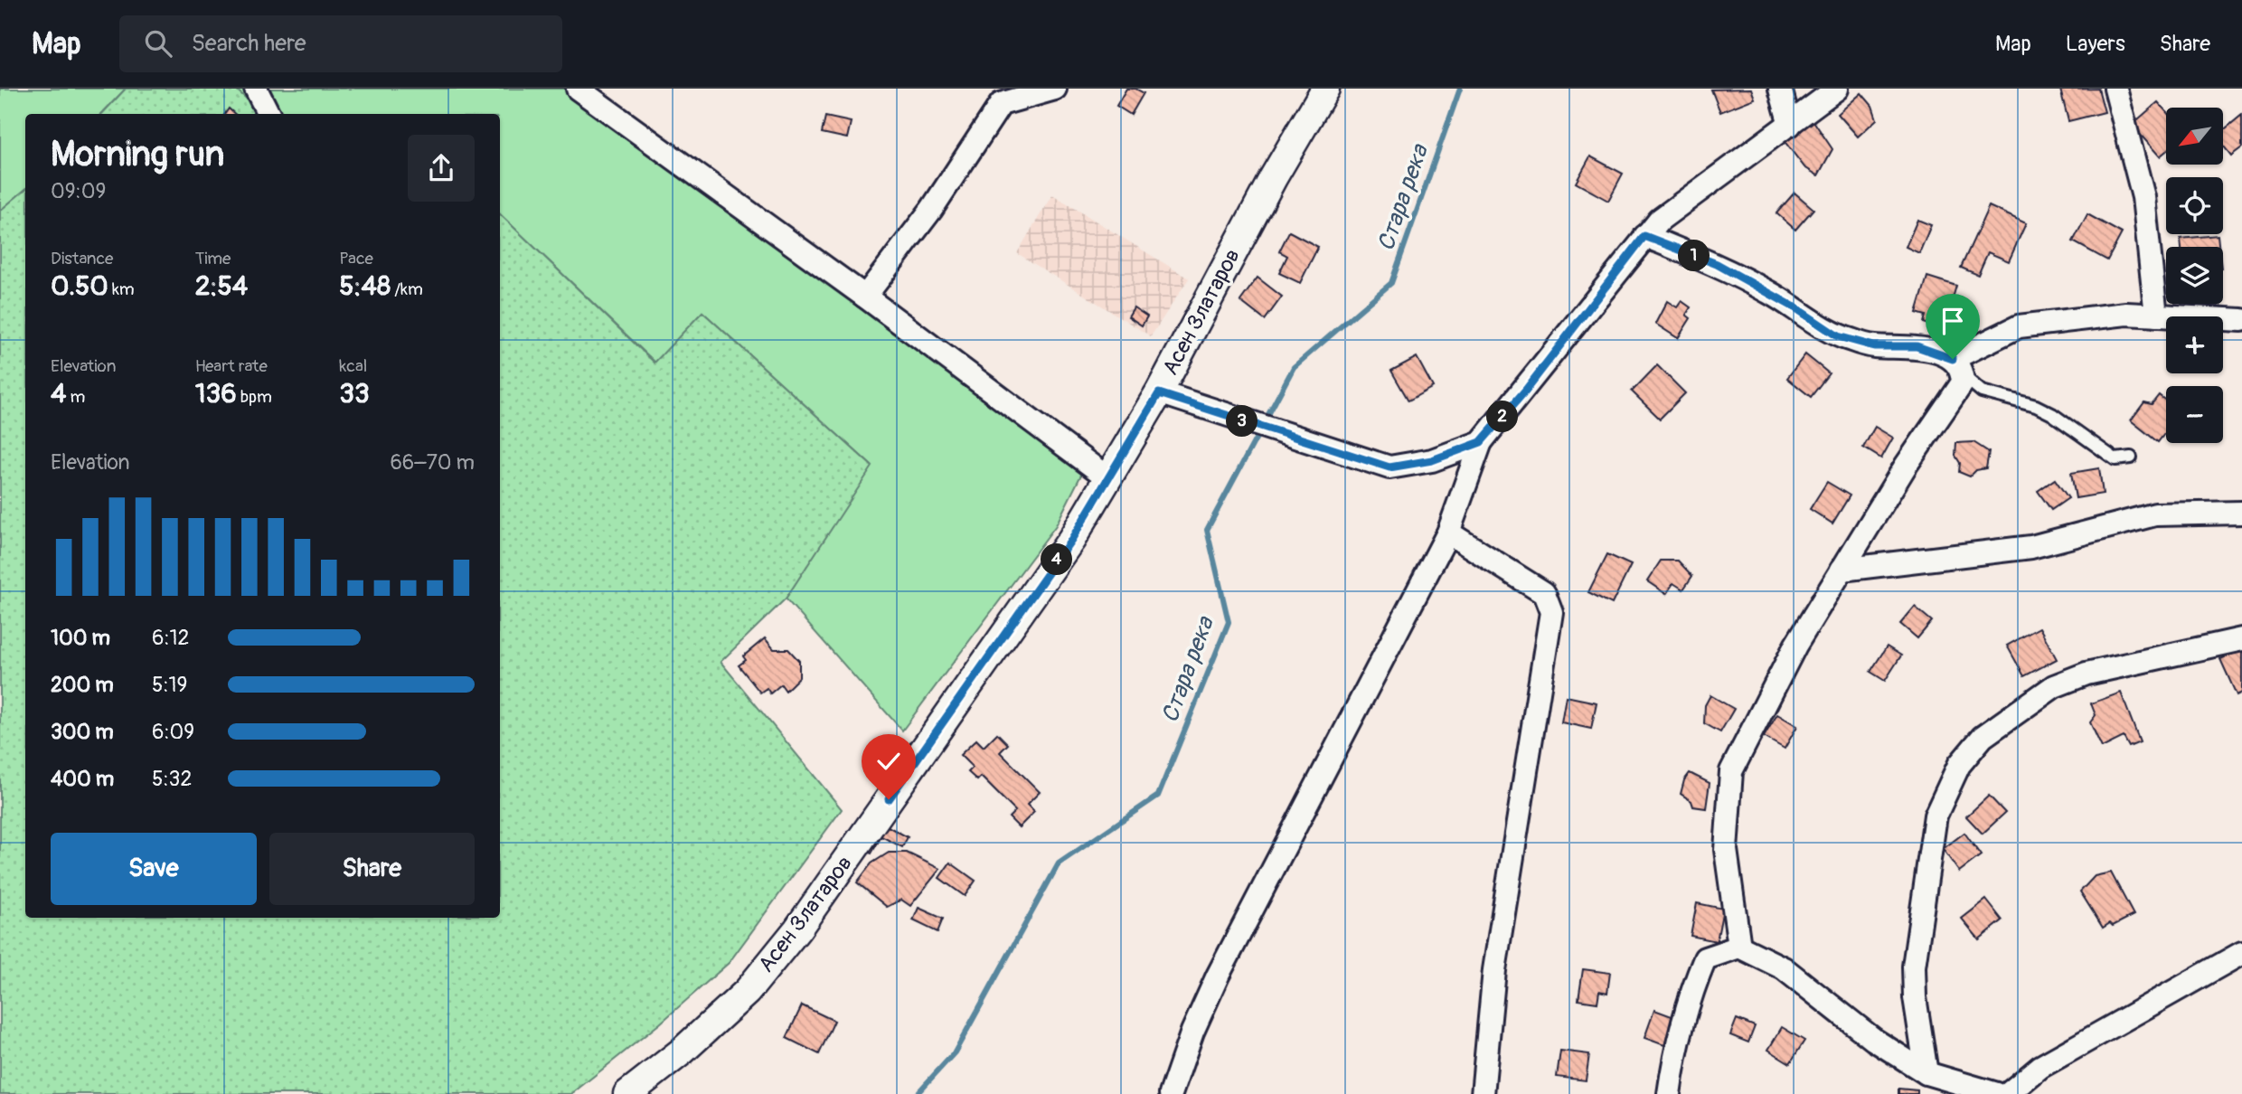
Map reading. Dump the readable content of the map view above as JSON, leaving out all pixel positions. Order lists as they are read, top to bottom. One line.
{"streets":{"street":["Асен Златаров"]},"water":["Стара река"],"north":"bottom left","page":{"header":"Map","search":"Search here","nav":["Map","Layers","Share"],"map_buttons":["+","−"],"heading":["Morning run","09:09"],"stats":[["Distance","0.50 km"],["Time","2:54"],["Pace","5:48 /km"],["Elevation","4 m"],["Heart rate","136 bpm"],["kcal","33"]],"pins":["1","2","3","4"],"chart":["Elevation","66–70 m"],"list":[{"name":"100 m","note":"6:12"},{"name":"200 m","note":"5:19"},{"name":"300 m","note":"6:09"},{"name":"400 m","note":"5:32"}],"buttons":["Save","Share"]}}
